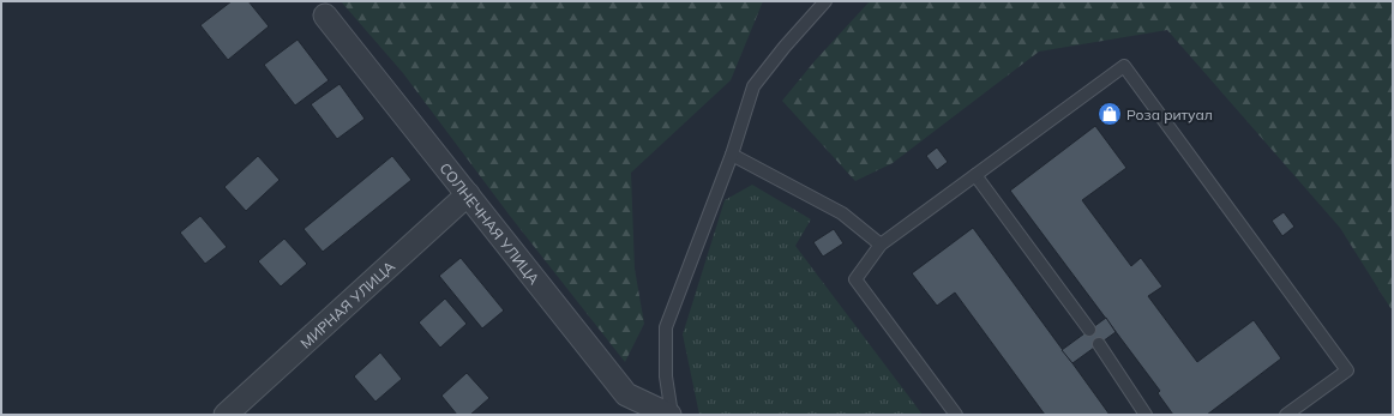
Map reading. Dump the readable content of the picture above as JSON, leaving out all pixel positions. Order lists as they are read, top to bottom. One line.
{"streets":{"street":["СОЛНЕЧНАЯ УЛИЦА","МИРНАЯ УЛИЦА"]},"crossings":[["СОЛНЕЧНАЯ УЛИЦА","МИРНАЯ УЛИЦА"]],"places":{"shop":["Роза ритуал"]}}
